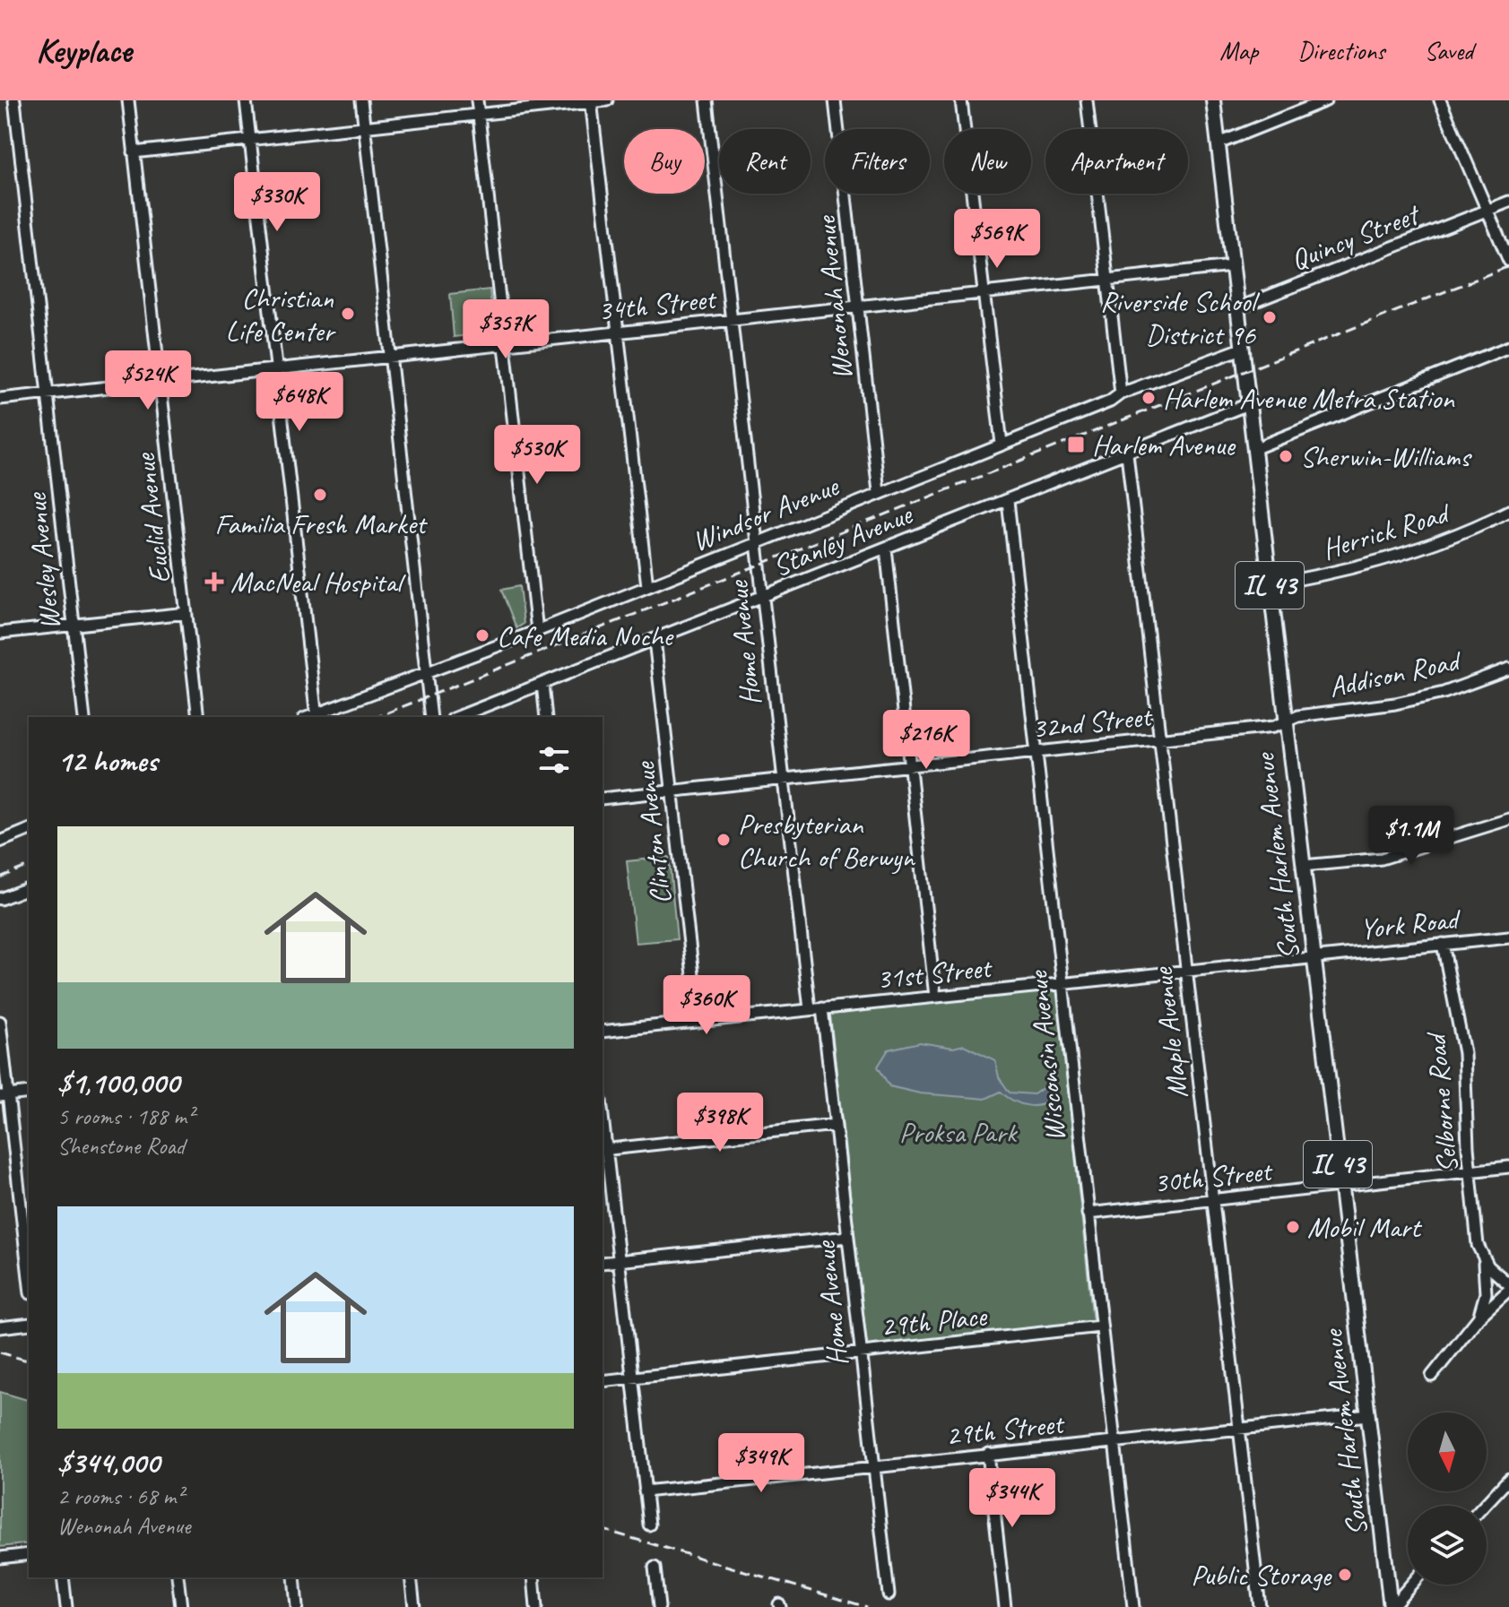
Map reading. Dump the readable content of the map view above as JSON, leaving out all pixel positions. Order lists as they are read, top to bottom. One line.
{"streets":{"main road":["IL 43","South Harlem Avenue"],"street":["Quincy Street","Wenonah Avenue","34th Street","Windsor Avenue","Euclid Avenue","Herrick Road","Stanley Avenue","Wesley Avenue","Home Avenue","Addison Road","32nd Street","Clinton Avenue","York Road","31st Street","Maple Avenue","Wisconsin Avenue","Selborne Road","30th Street","29th Place","29th Street"]},"crossings":[["Quincy Street","South Harlem Avenue"],["Wenonah Avenue","34th Street"],["Wenonah Avenue","Windsor Avenue"],["34th Street","Euclid Avenue"],["34th Street","Wesley Avenue"],["34th Street","Home Avenue"],["34th Street","South Harlem Avenue"],["Windsor Avenue","Home Avenue"],["Windsor Avenue","South Harlem Avenue"],["Herrick Road","South Harlem Avenue"],["Stanley Avenue","Home Avenue"],["Stanley Avenue","Clinton Avenue"],["Stanley Avenue","South Harlem Avenue"],["Stanley Avenue","Maple Avenue"],["Stanley Avenue","Wisconsin Avenue"],["Home Avenue","32nd Street"],["Home Avenue","31st Street"],["Home Avenue","29th Place"],["Home Avenue","29th Street"],["Addison Road","32nd Street"],["Addison Road","South Harlem Avenue"],["32nd Street","Clinton Avenue"],["32nd Street","South Harlem Avenue"],["32nd Street","Maple Avenue"],["32nd Street","Wisconsin Avenue"],["Clinton Avenue","31st Street"],["South Harlem Avenue","York Road"],["South Harlem Avenue","31st Street"],["South Harlem Avenue","30th Street"],["South Harlem Avenue","29th Street"],["York Road","31st Street"],["York Road","Selborne Road"],["31st Street","Maple Avenue"],["31st Street","Wisconsin Avenue"],["Maple Avenue","30th Street"],["Maple Avenue","29th Street"],["Wisconsin Avenue","30th Street"],["Wisconsin Avenue","29th Place"],["Wisconsin Avenue","29th Street"],["Selborne Road","30th Street"]],"parks":["Proksa Park"],"places":{"other":["Christian Life Center","Riverside School District 96","Harlem Avenue Metra Station","Sherwin-Williams","Familia Fresh Market","Cafe Media Noche","Presbyterian Church of Berwyn","Mobil Mart","Public Storage"],"transit":["Harlem Avenue"],"health":["MacNeal Hospital"]},"north":"bottom","page":{"header":"Keyplace","nav":["Map","Directions","Saved"],"chip":["Buy","Rent","Filters","New","Apartment"],"price":["$330K","$569K","$357K","$524K","$648K","$530K","$216K","$1.1M","$360K","$398K","$349K","$344K"],"heading":"12 homes","list":[{"name":"$1,100,000","note":"5 rooms · 188 m² · Shenstone Road"},{"name":"$344,000","note":"2 rooms · 68 m² · Wenonah Avenue"}]}}
